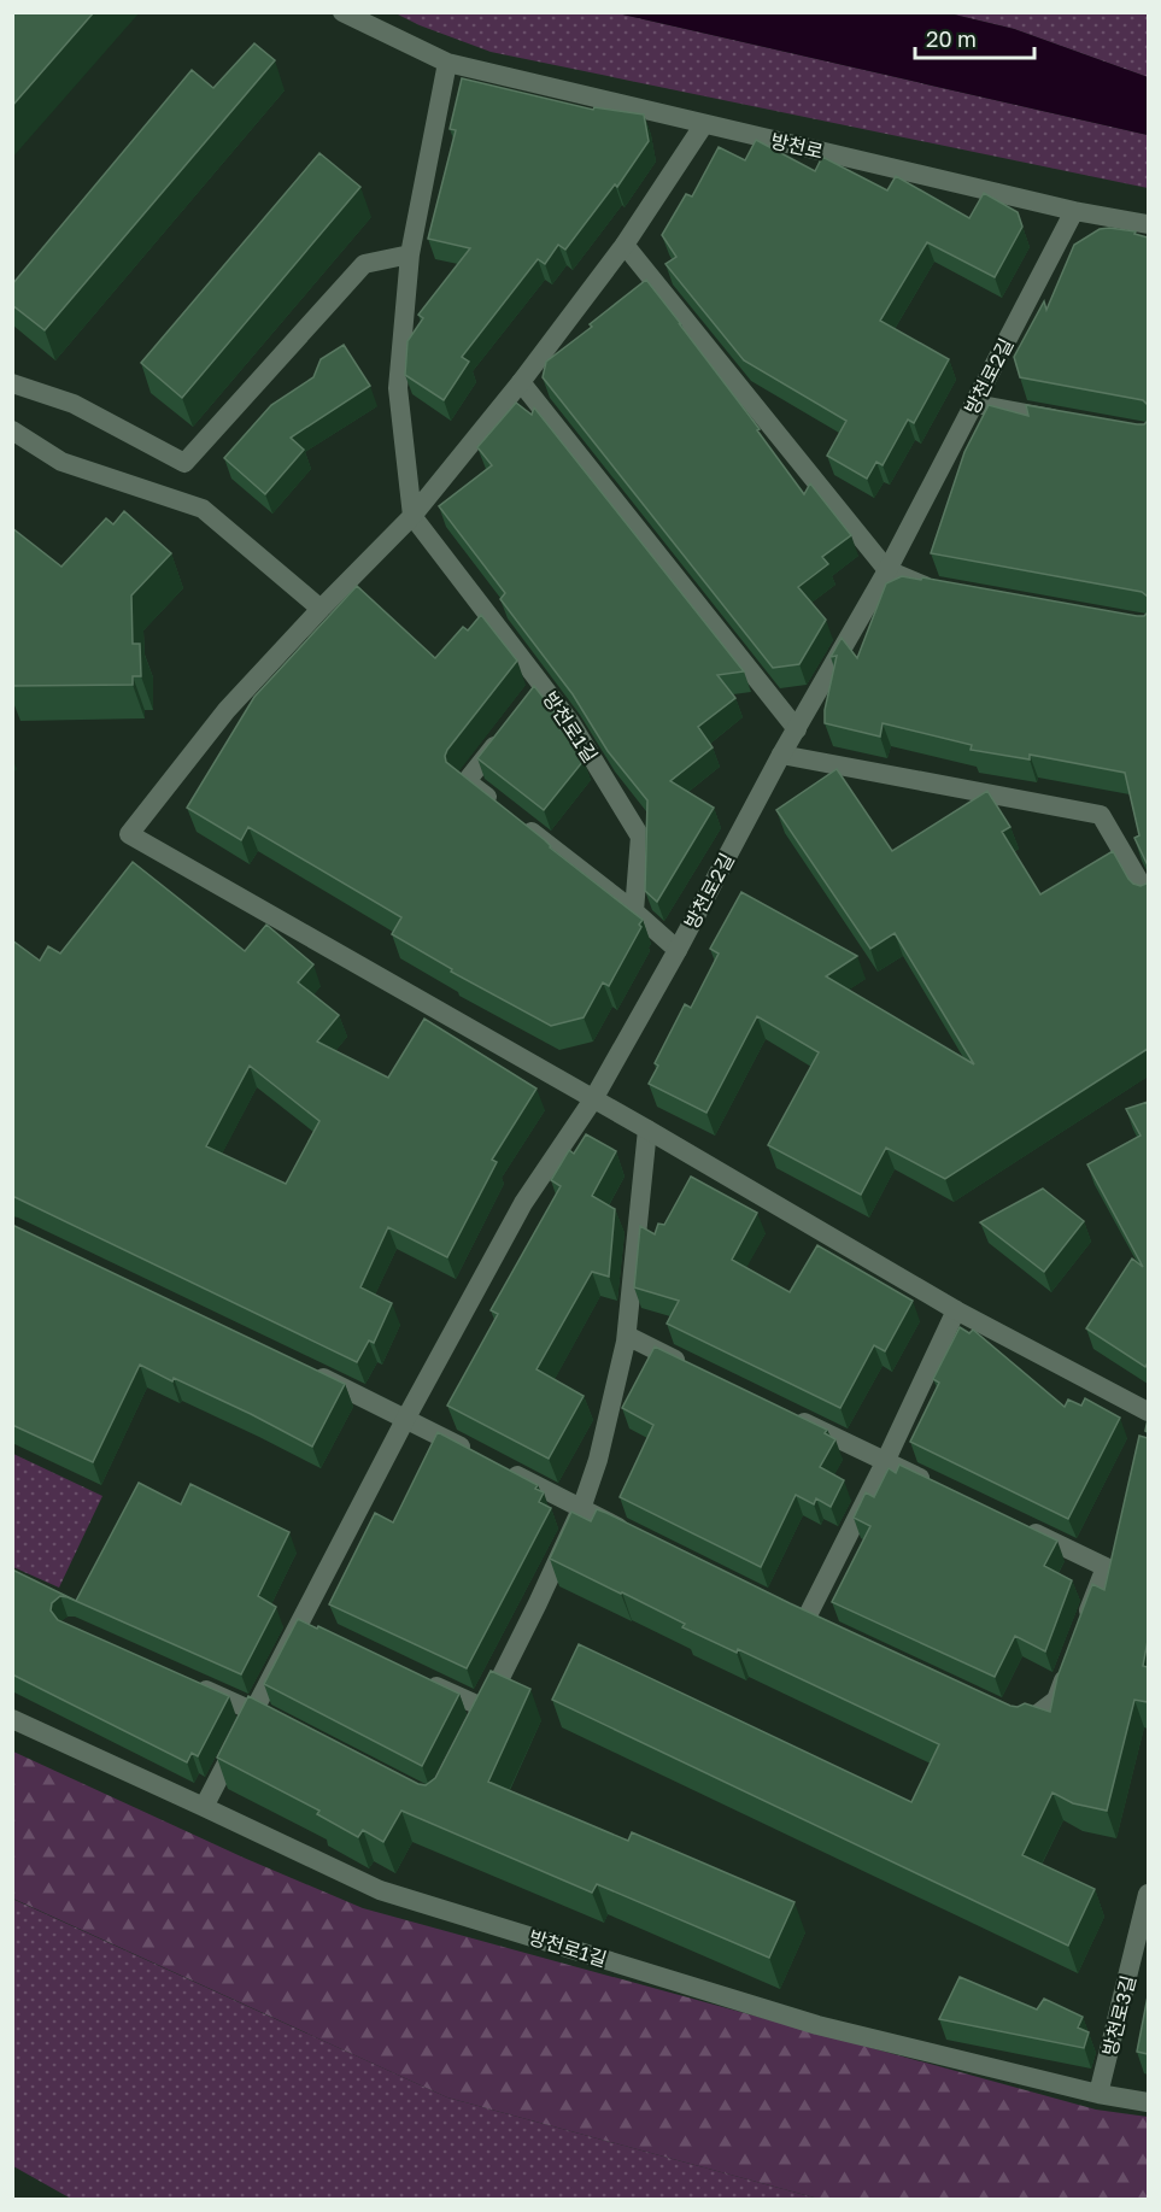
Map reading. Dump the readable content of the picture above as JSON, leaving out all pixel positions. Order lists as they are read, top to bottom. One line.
{"streets":{"street":["방천로","방천로2길","방천로1길","방천로3길"]},"crossings":[["방천로","방천로2길"],["방천로2길","방천로1길"],["방천로1길","방천로3길"]],"scale_bar":"20 m"}
